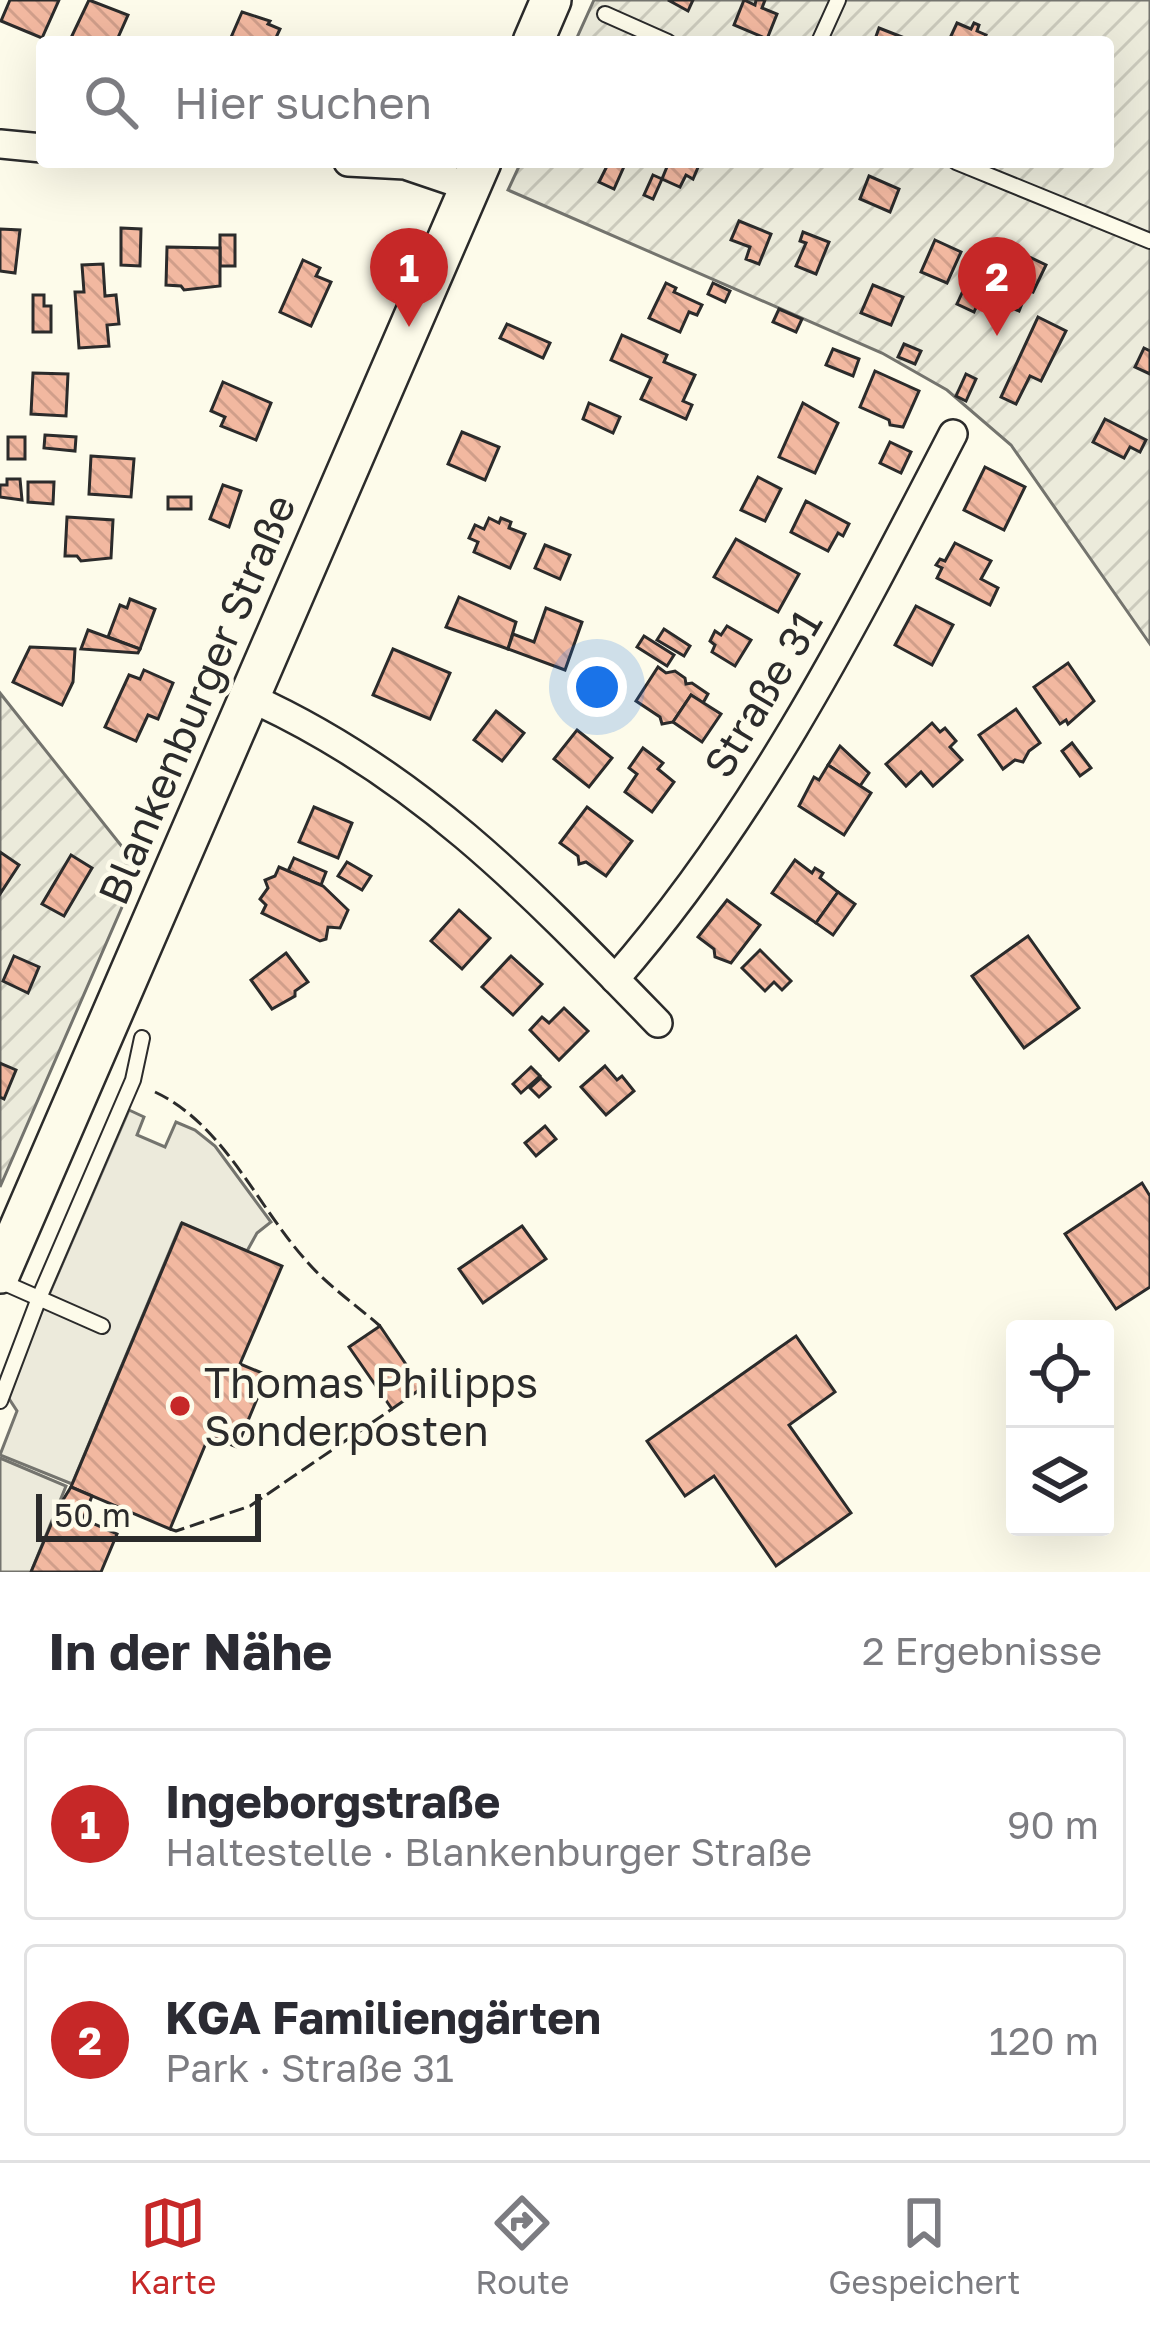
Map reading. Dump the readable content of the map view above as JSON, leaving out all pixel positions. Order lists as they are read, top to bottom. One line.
{"streets":{"main road":["Blankenburger Straße"],"street":["Straße 31"]},"places":["Thomas Philipps Sonderposten"],"scale_bar":"50 m","page":{"search":"Hier suchen","pins":["1","2"],"scale":"50 m","heading":["In der Nähe","2 Ergebnisse"],"list":[{"mark":"1","name":"Ingeborgstraße","note":"Haltestelle · Blankenburger Straße","value":"90 m"},{"mark":"2","name":"KGA Familiengärten","note":"Park · Straße 31","value":"120 m"}],"nav":["Karte","Route","Gespeichert"]}}
